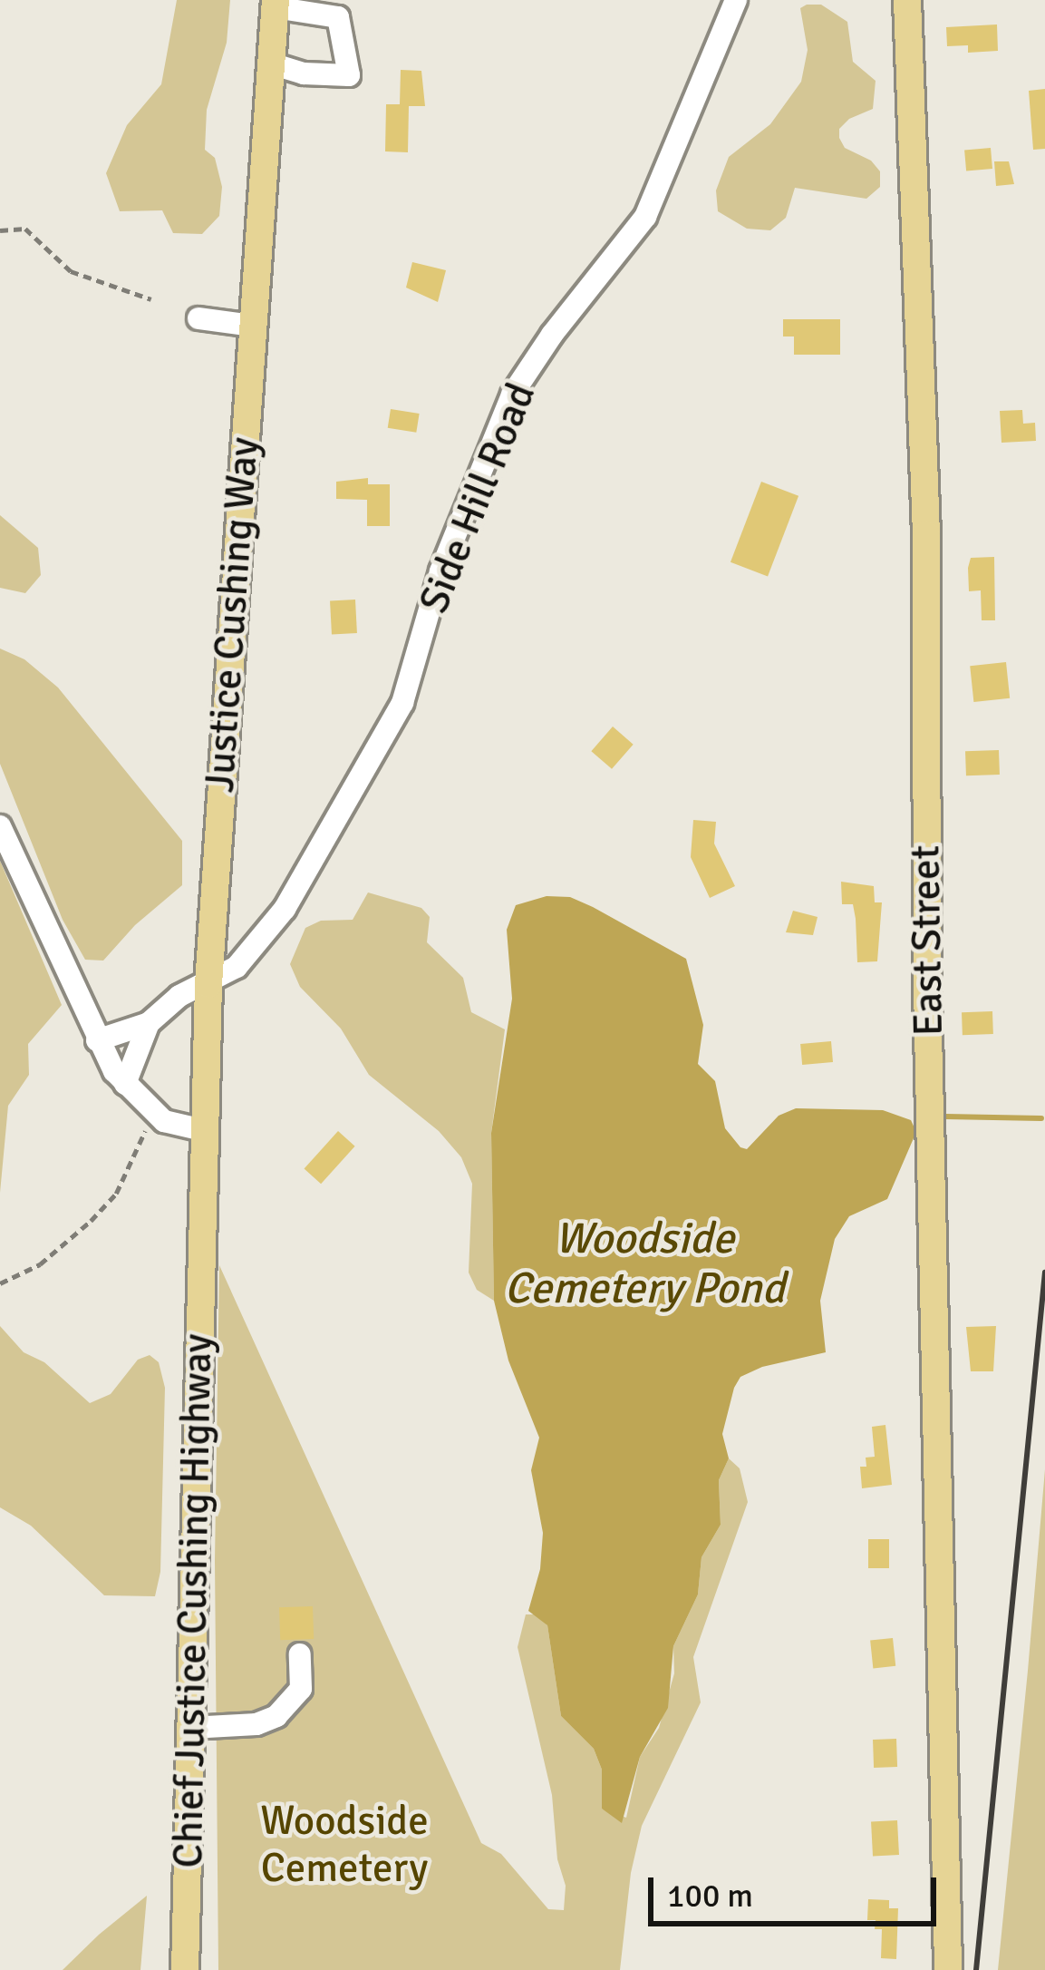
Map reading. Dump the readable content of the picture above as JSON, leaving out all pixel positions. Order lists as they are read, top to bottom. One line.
{"streets":{"main road":["Justice Cushing Way","East Street","Chief Justice Cushing Highway"],"street":["Side Hill Road"]},"crossings":[["Side Hill Road","Justice Cushing Way"],["Justice Cushing Way","Chief Justice Cushing Highway"]],"water":["Woodside Cemetery Pond"],"parks":["Woodside Cemetery"],"scale_bar":"100 m"}
